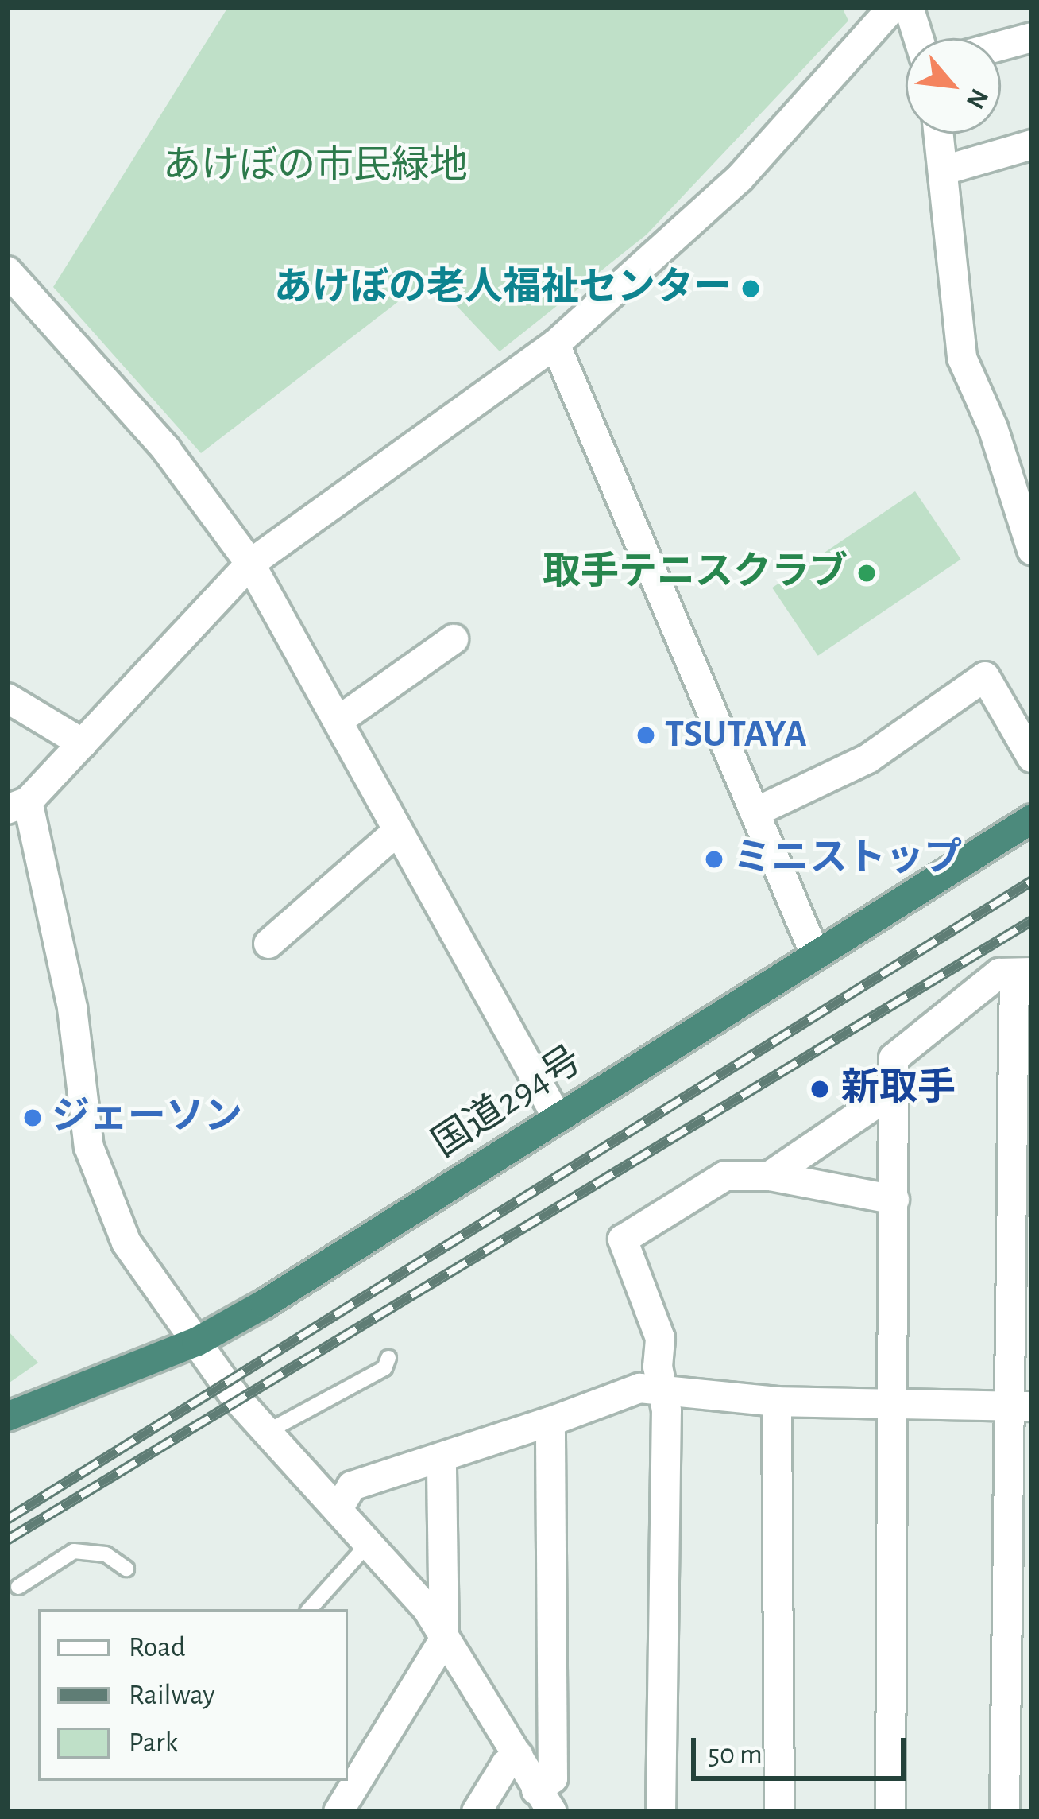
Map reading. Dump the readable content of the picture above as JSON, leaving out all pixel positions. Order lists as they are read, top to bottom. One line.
{"streets":{"highway":["国道294号"]},"parks":["あけぼの市民緑地"],"places":["あけぼの老人福祉センター","取手テニスクラブ","TSUTAYA","ミニストップ","新取手","ジェーソン"],"legend":["Road","Railway","Park"],"scale_bar":"50 m","north":"bottom right"}
